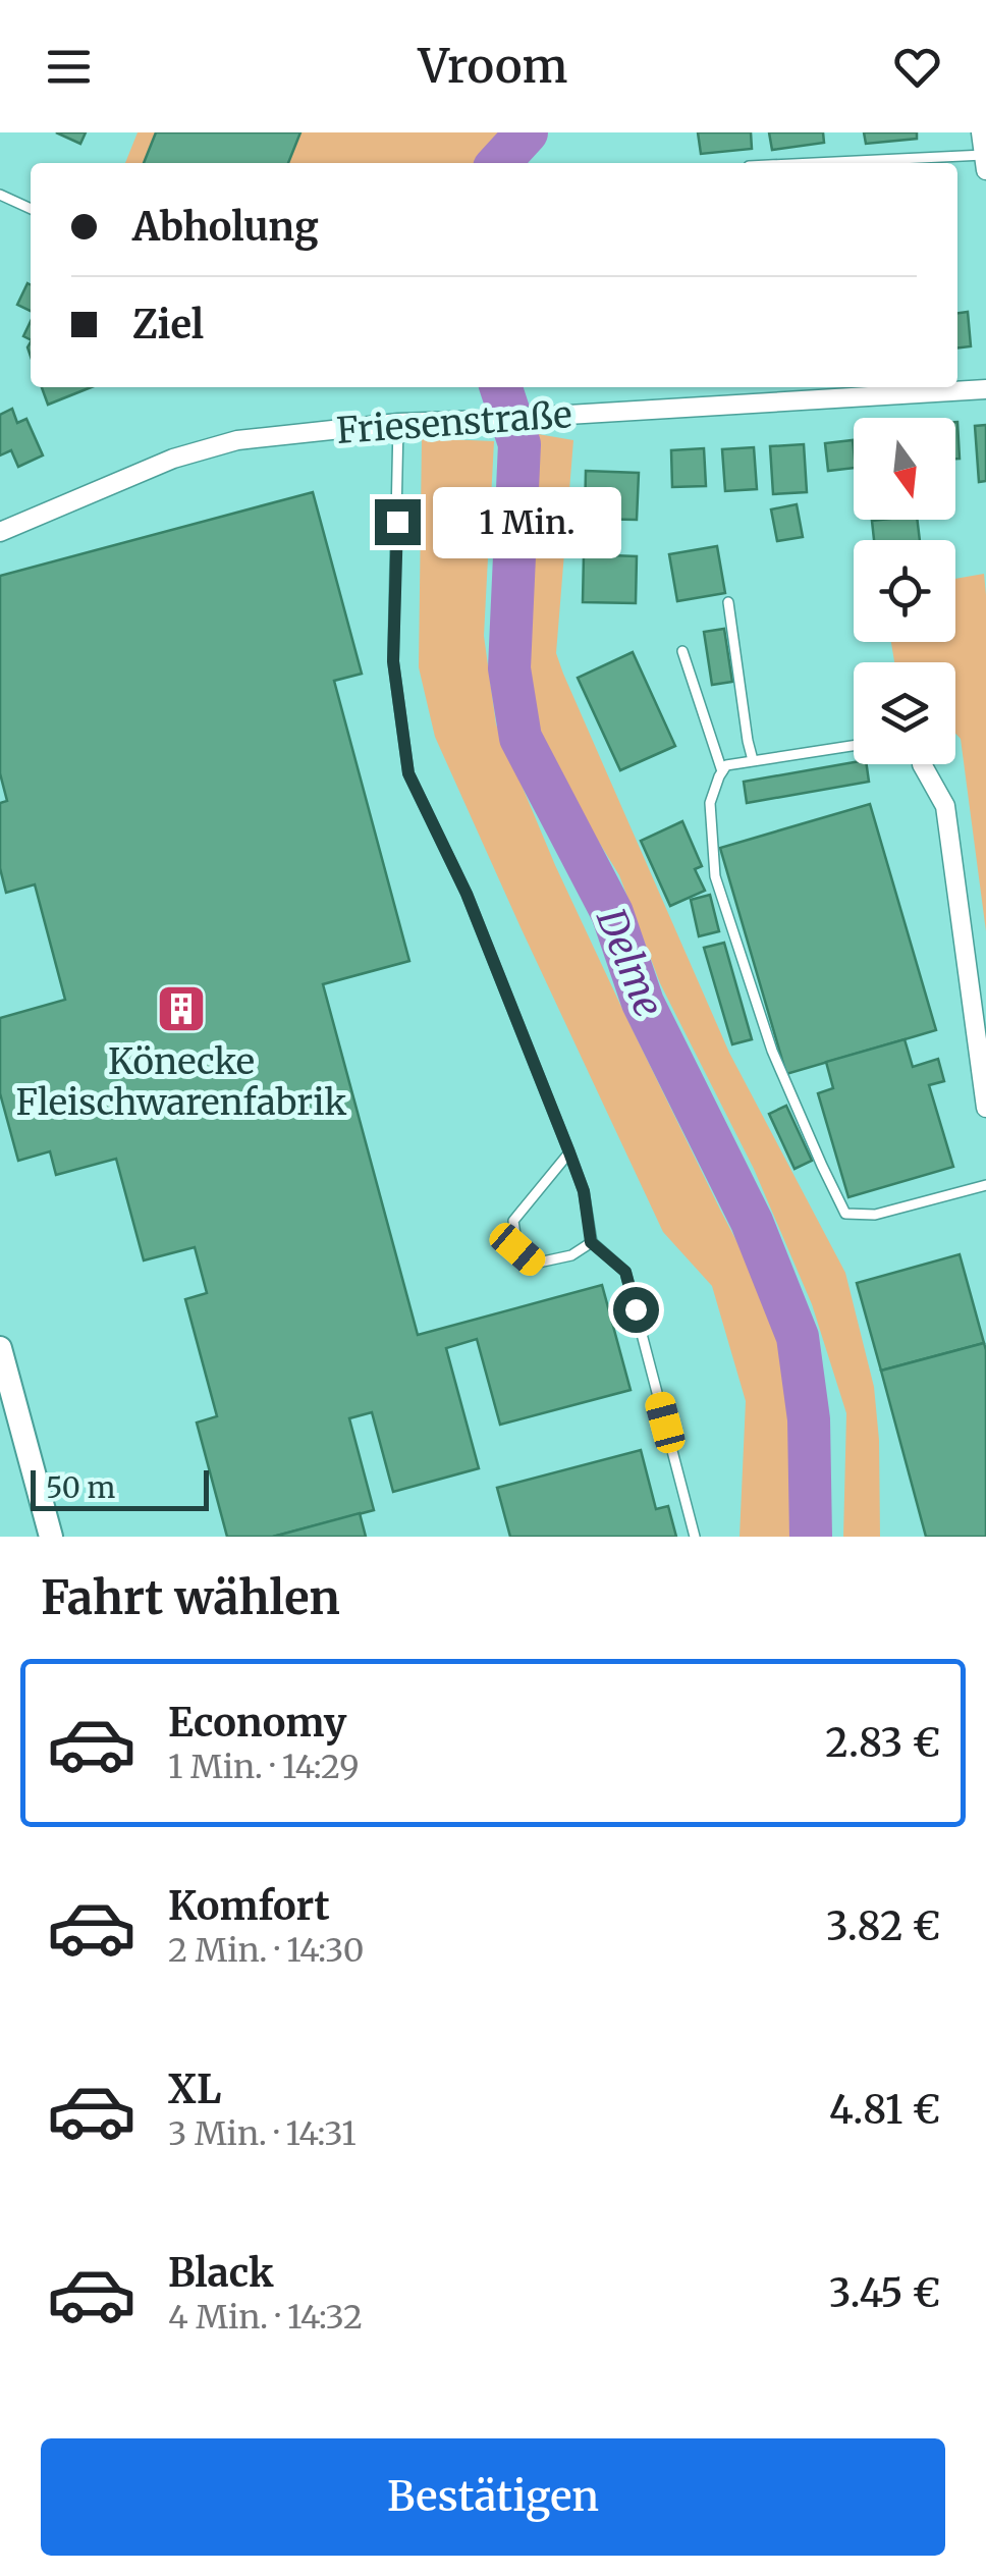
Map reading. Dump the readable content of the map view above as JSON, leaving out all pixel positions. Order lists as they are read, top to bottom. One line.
{"streets":{"street":["Friesenstraße"]},"water":["Delme"],"places":{"building":["Könecke Fleischwarenfabrik"]},"scale_bar":"50 m","north":"bottom","page":{"header":"Vroom","banner":["Abholung","Ziel"],"bubble":"1 Min.","scale":"50 m","heading":"Fahrt wählen","list":[{"name":"Economy","note":"1 Min. · 14:29","value":"2.83 €"},{"name":"Komfort","note":"2 Min. · 14:30","value":"3.82 €"},{"name":"XL","note":"3 Min. · 14:31","value":"4.81 €"},{"name":"Black","note":"4 Min. · 14:32","value":"3.45 €"}],"buttons":"Bestätigen"}}
